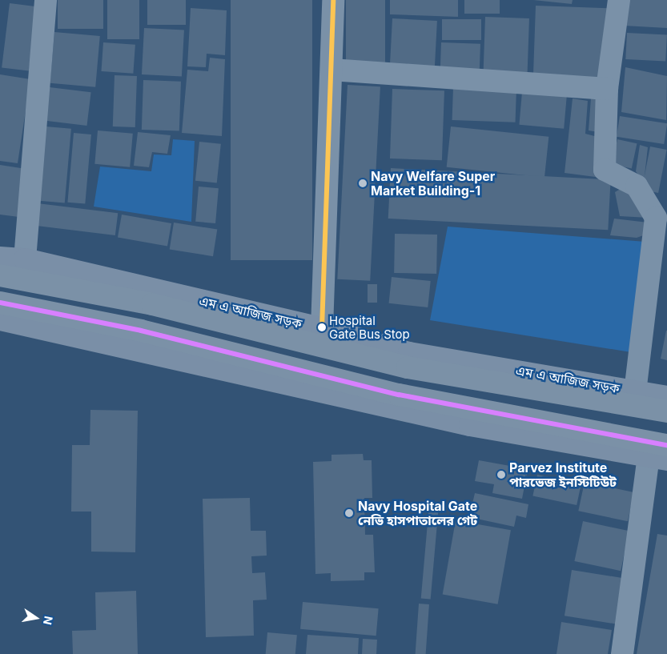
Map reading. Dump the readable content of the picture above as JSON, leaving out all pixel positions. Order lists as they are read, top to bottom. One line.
{"streets":{"main road":["এম এ আজিজ সড়ক"]},"places":["Navy Welfare Super Market Building-1","Hospital Gate Bus Stop","Parvez Institute পারভেজ ইনস্টিটিউট","Navy Hospital Gate নেভি হাসপাতালের গেট"],"north":"right"}
